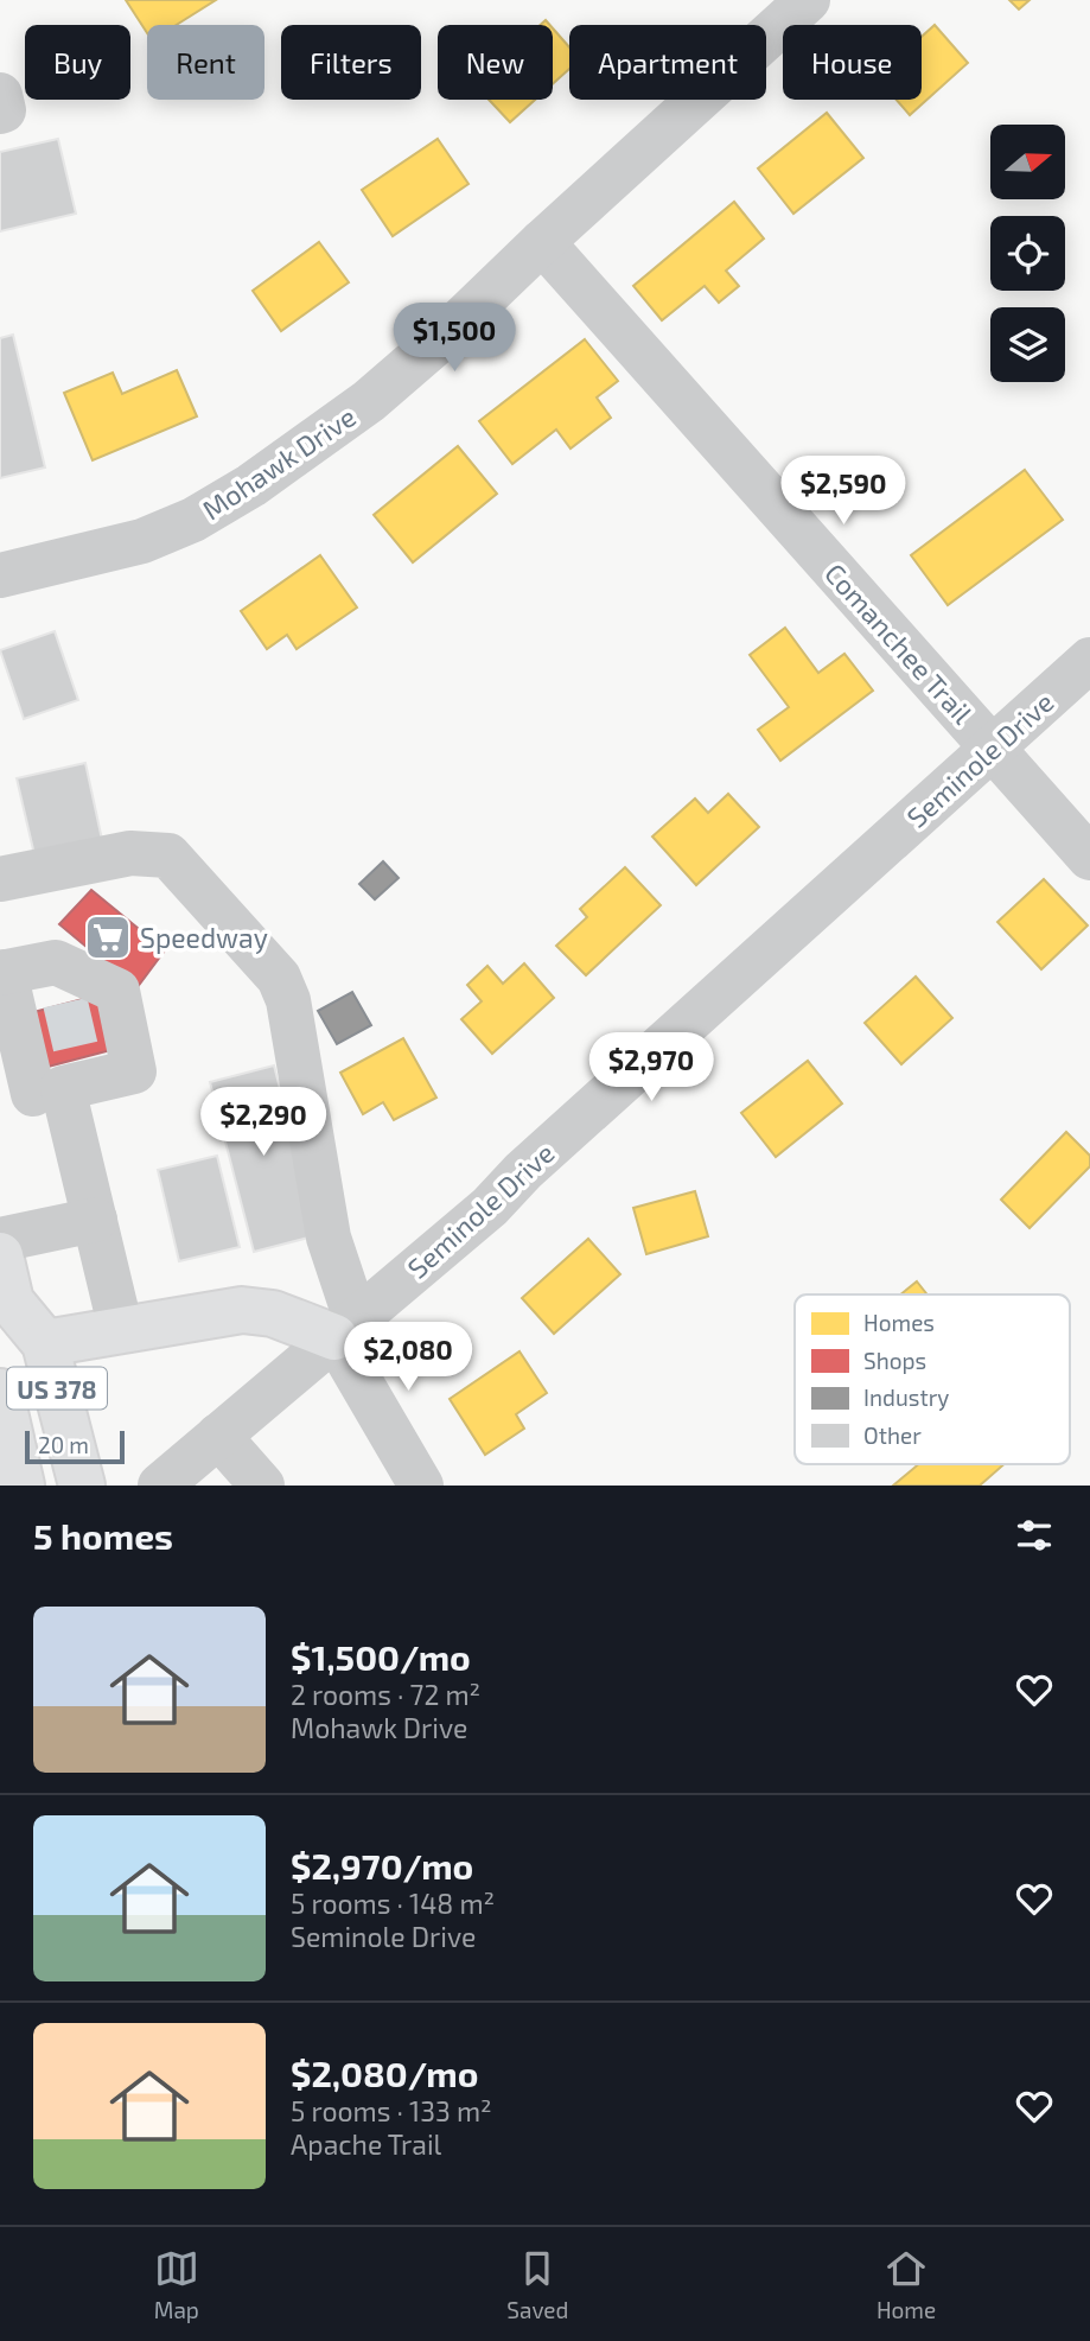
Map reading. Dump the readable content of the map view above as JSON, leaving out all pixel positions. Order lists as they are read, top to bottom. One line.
{"streets":{"main road":["US 378"],"street":["Mohawk Drive","Comanchee Trail","Seminole Drive"]},"crossings":[["Mohawk Drive","Comanchee Trail"],["Comanchee Trail","Seminole Drive"]],"places":{"supermarket":["Speedway"]},"legend":["Homes","Shops","Industry","Other"],"scale_bar":"20 m","north":"right","page":{"chip":["Buy","Rent","Filters","New","Apartment","House"],"price":["$1,500","$2,590","$2,970","$2,290","$2,080"],"scale":"20 m","heading":"5 homes","list":[{"name":"$1,500/mo","note":"2 rooms · 72 m² · Mohawk Drive"},{"name":"$2,970/mo","note":"5 rooms · 148 m² · Seminole Drive"},{"name":"$2,080/mo","note":"5 rooms · 133 m² · Apache Trail"}],"tabs":["Map","Saved","Home"]}}
